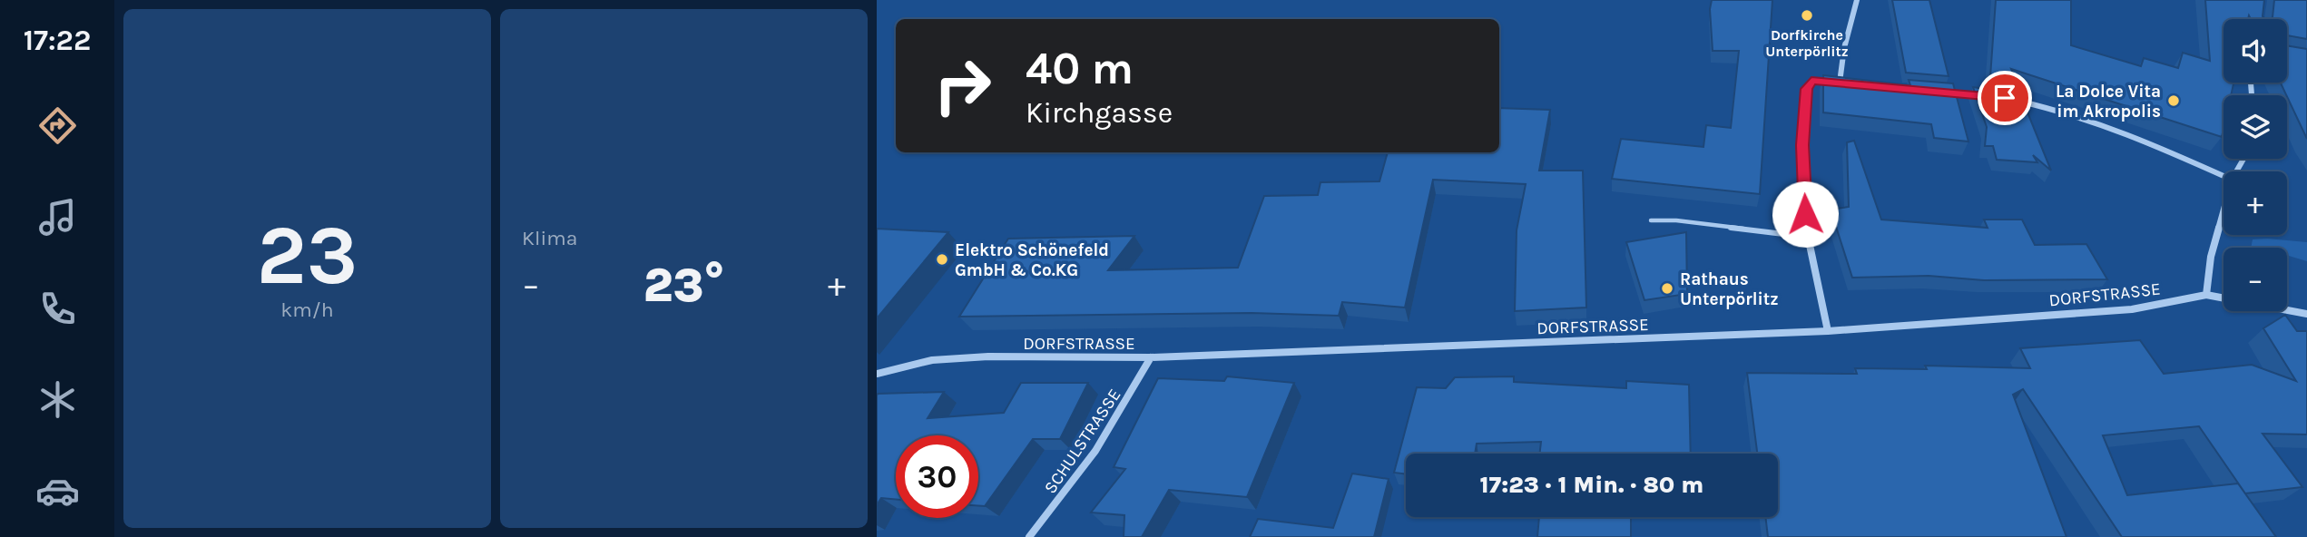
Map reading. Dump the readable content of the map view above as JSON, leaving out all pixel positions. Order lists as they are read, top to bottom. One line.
{"streets":{"street":["DORFSTRASSE","SCHULSTRASSE"]},"crossings":[["DORFSTRASSE","SCHULSTRASSE"]],"places":["Dorfkirche Unterpörlitz","La Dolce Vita im Akropolis","Elektro Schönefeld GmbH & Co.KG","Rathaus Unterpörlitz"],"page":{"tabs":"17:22","tile":[["23","km/h"],"Klima"],"map_buttons":["+","−"],"turn":["40 m","Kirchgasse"],"heat":["−","23°","+"],"limit":"30","trip":"17:23 · 1 Min. · 80 m"}}
